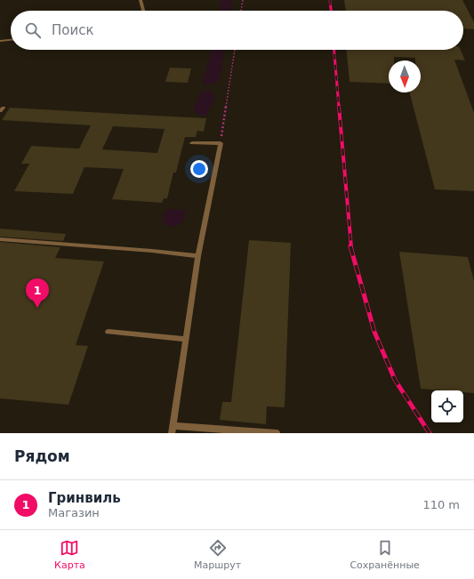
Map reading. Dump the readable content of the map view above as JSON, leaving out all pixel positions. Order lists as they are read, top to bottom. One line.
{"north":"bottom","page":{"search":"Поиск","pins":"1","heading":"Рядом","list":[{"mark":"1","name":"Гринвиль","note":"Магазин","value":"110 m"}],"nav":["Карта","Маршрут","Сохранённые"]}}
